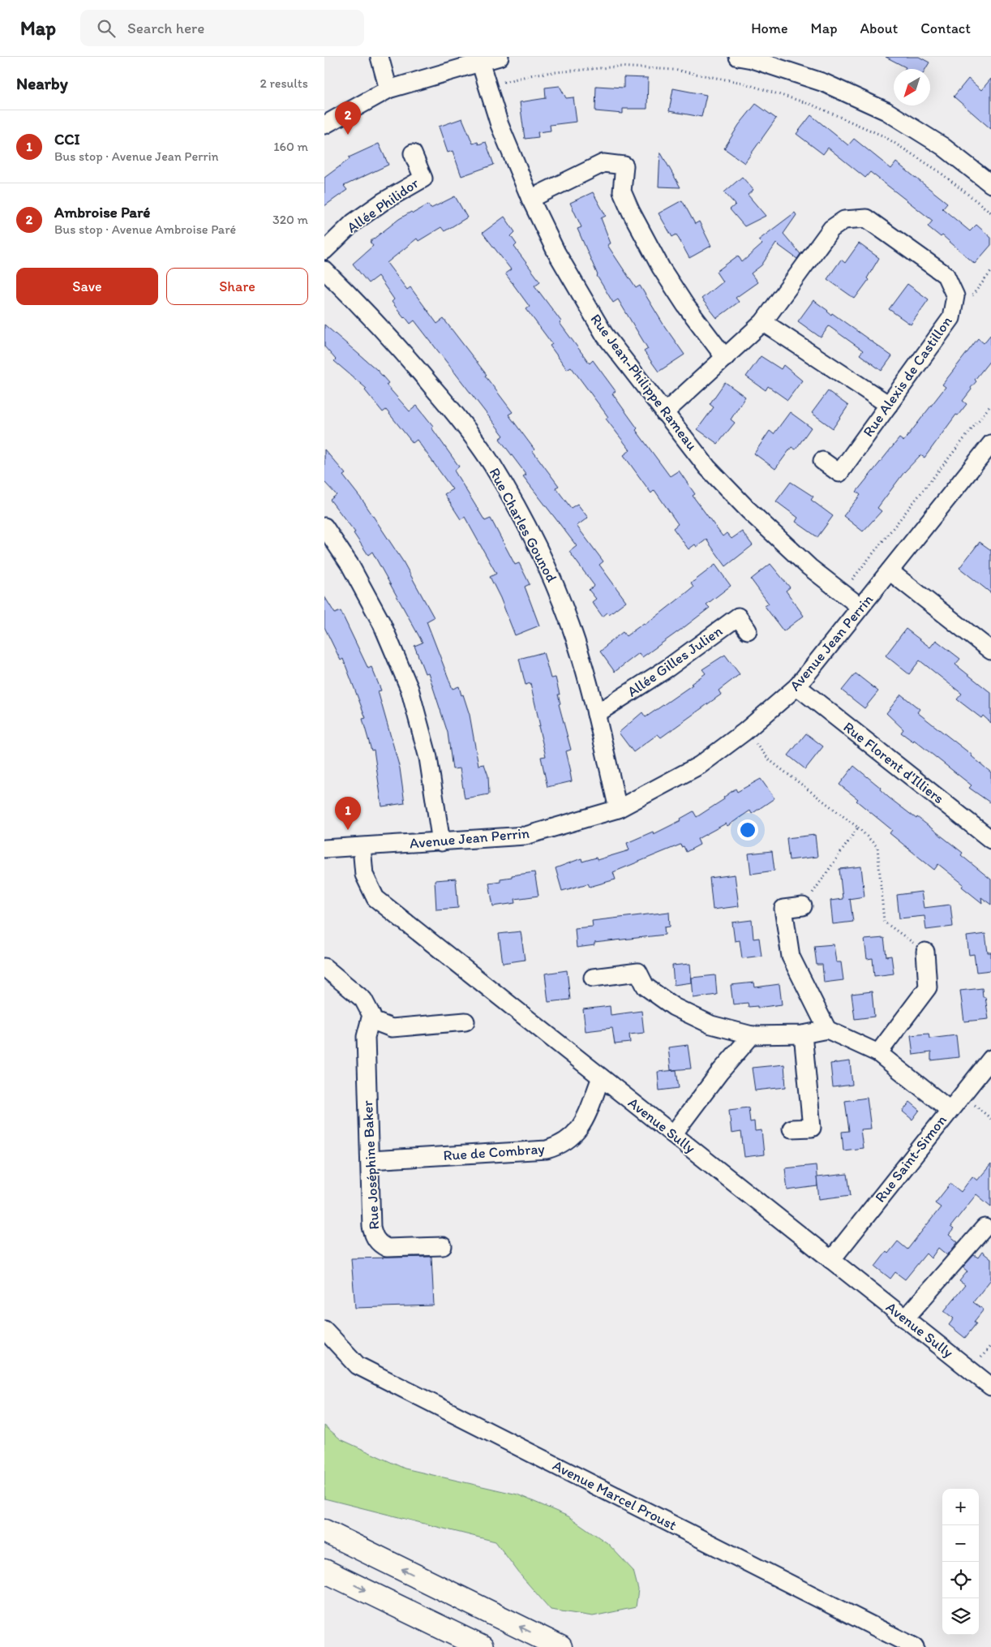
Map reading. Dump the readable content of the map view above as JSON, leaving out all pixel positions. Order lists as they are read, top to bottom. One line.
{"streets":{"street":["Allée Philidor","Rue Alexis de Castillon","Rue Jean-Philippe Rameau","Rue Charles Gounod","Avenue Jean Perrin","Allée Gilles Julien","Rue Florent d'Illiers","Avenue Sully","Rue de Combray","Rue Saint-Simon","Rue Joséphine Baker","Avenue Marcel Proust"]},"crossings":[["Rue Jean-Philippe Rameau","Avenue Jean Perrin"],["Rue Charles Gounod","Avenue Jean Perrin"],["Rue Charles Gounod","Allée Gilles Julien"],["Avenue Jean Perrin","Rue Florent d'Illiers"],["Avenue Jean Perrin","Avenue Sully"],["Avenue Sully","Rue de Combray"],["Avenue Sully","Rue Saint-Simon"],["Rue de Combray","Rue Joséphine Baker"]],"north":"bottom left","page":{"header":"Map","search":"Search here","nav":["Home","Map","About","Contact"],"heading":["Nearby","2 results"],"pins":["2","1"],"list":[{"mark":"1","name":"CCI","note":"Bus stop · Avenue Jean Perrin","value":"160 m"},{"mark":"2","name":"Ambroise Paré","note":"Bus stop · Avenue Ambroise Paré","value":"320 m"}],"buttons":["Save","Share"],"map_buttons":["+","−"]}}
